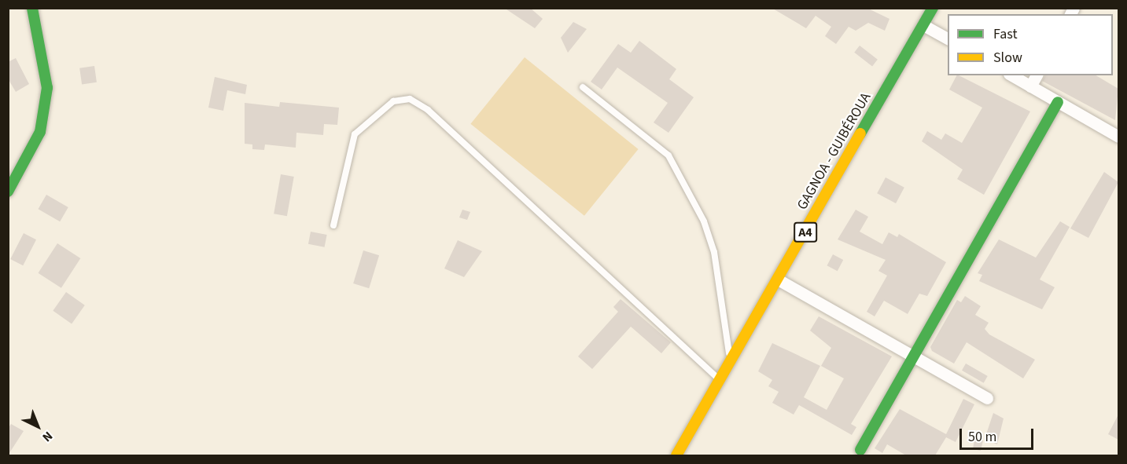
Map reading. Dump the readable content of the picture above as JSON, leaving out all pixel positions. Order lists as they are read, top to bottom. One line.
{"streets":{"street":["GAGNOA - GUIBÉROUA","A4"]},"legend":["Fast","Slow"],"scale_bar":"50 m","north":"bottom right"}
